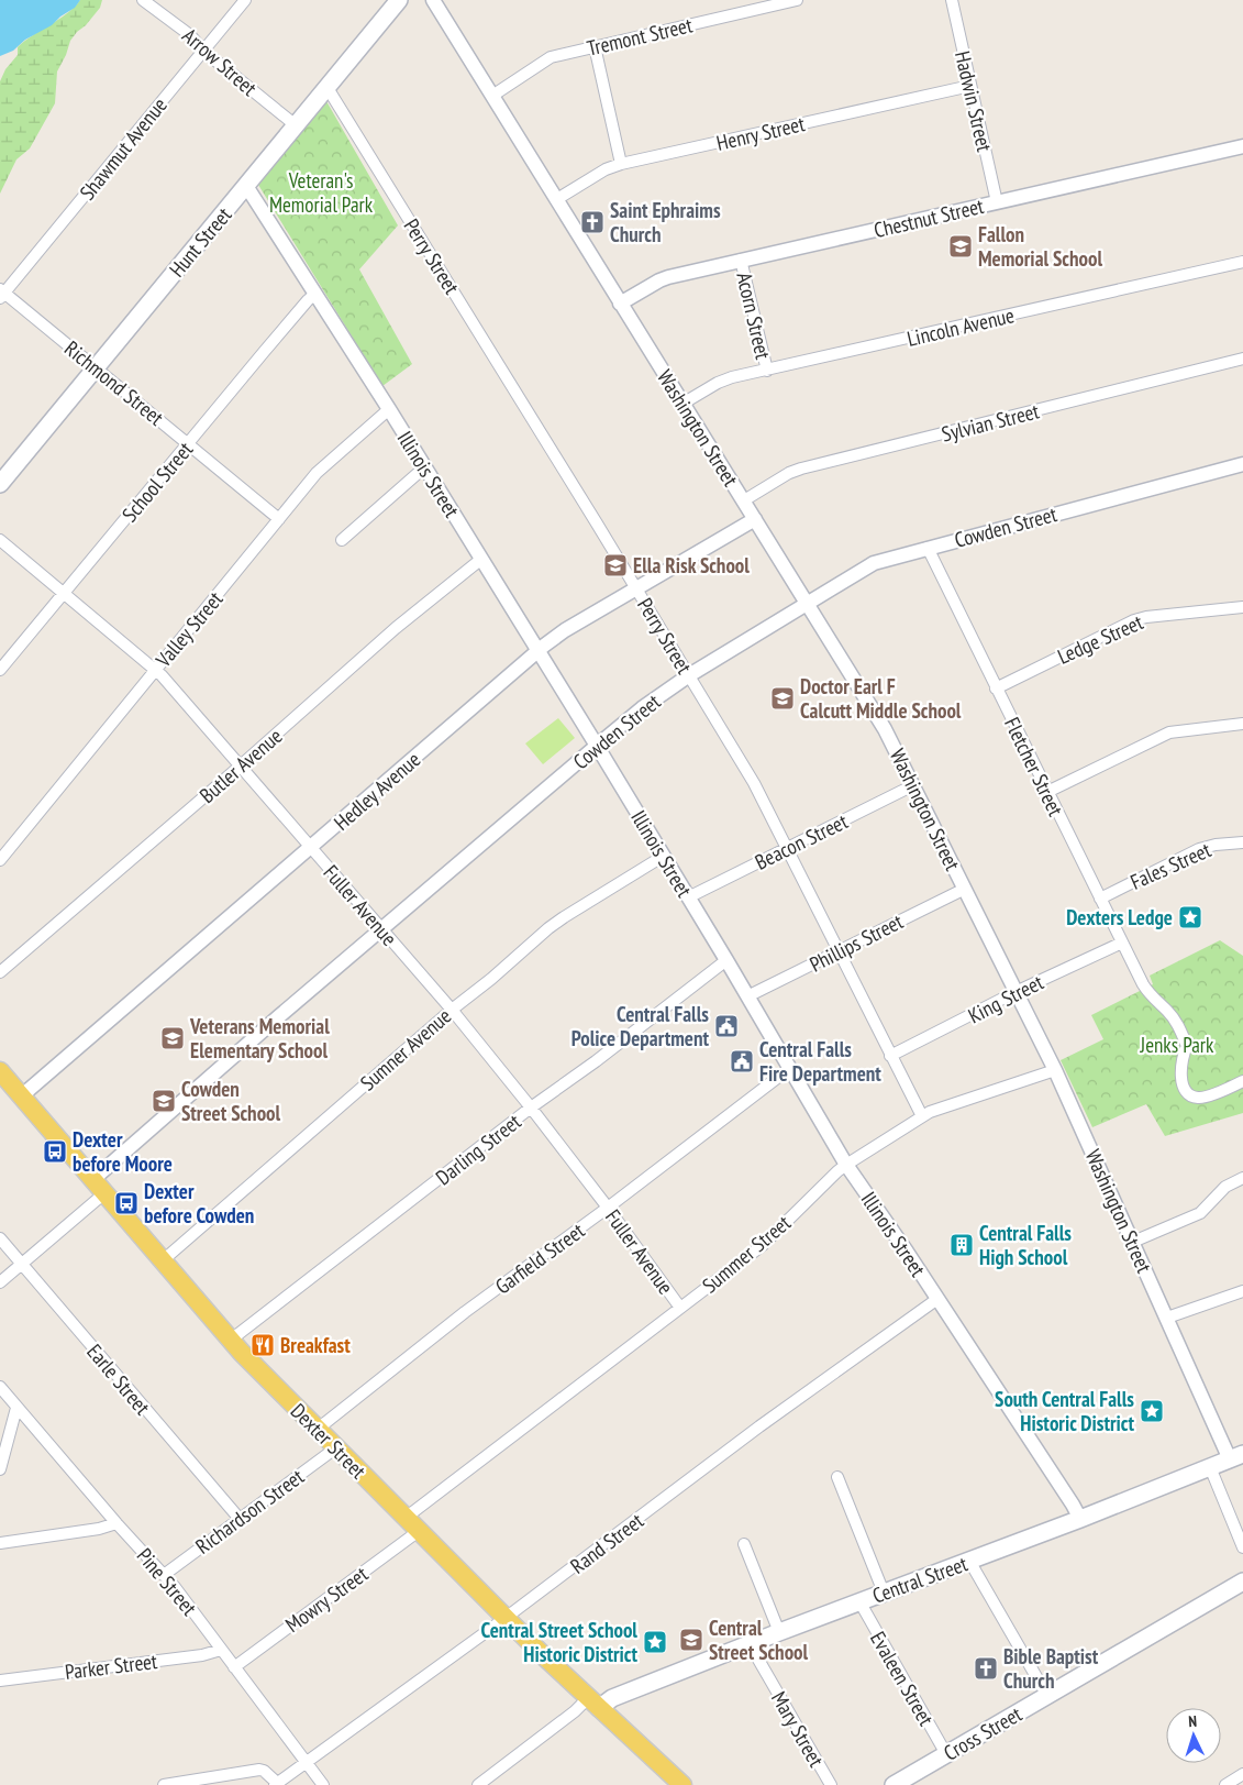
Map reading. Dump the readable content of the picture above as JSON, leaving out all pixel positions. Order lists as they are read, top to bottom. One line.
{"streets":{"main road":["Hunt Street","Dexter Street","Central Street","Cross Street"],"street":["Tremont Street","Arrow Street","Hadwin Street","Henry Street","Shawmut Avenue","Chestnut Street","Perry Street","Acorn Street","Lincoln Avenue","Richmond Street","Sylvian Street","Washington Street","Illinois Street","School Street","Cowden Street","Valley Street","Ledge Street","Butler Avenue","Fletcher Street","Hedley Avenue","Beacon Street","Fales Street","Fuller Avenue","Phillips Street","King Street","Sumner Avenue","Darling Street","Summer Street","Garfield Street","Earle Street","Richardson Street","Rand Street","Pine Street","Mowry Street","Parker Street","Evaleen Street","Mary Street"]},"crossings":[["Tremont Street","Washington Street"],["Arrow Street","Shawmut Avenue"],["Arrow Street","Hunt Street"],["Hadwin Street","Henry Street"],["Hadwin Street","Chestnut Street"],["Henry Street","Washington Street"],["Shawmut Avenue","Richmond Street"],["Chestnut Street","Acorn Street"],["Chestnut Street","Washington Street"],["Hunt Street","Perry Street"],["Hunt Street","Richmond Street"],["Hunt Street","Illinois Street"],["Perry Street","Cowden Street"],["Perry Street","Hedley Avenue"],["Perry Street","Beacon Street"],["Perry Street","Phillips Street"],["Perry Street","King Street"],["Perry Street","Summer Street"],["Acorn Street","Lincoln Avenue"],["Lincoln Avenue","Washington Street"],["Richmond Street","School Street"],["Richmond Street","Valley Street"],["Sylvian Street","Washington Street"],["Washington Street","Cowden Street"],["Washington Street","Hedley Avenue"],["Washington Street","Beacon Street"],["Washington Street","Phillips Street"],["Washington Street","King Street"],["Washington Street","Summer Street"],["Washington Street","Central Street"],["Illinois Street","School Street"],["Illinois Street","Cowden Street"],["Illinois Street","Valley Street"],["Illinois Street","Butler Avenue"],["Illinois Street","Hedley Avenue"],["Illinois Street","Beacon Street"],["Illinois Street","Phillips Street"],["Illinois Street","Sumner Avenue"],["Illinois Street","Darling Street"],["Illinois Street","Summer Street"],["Illinois Street","Garfield Street"],["Illinois Street","Rand Street"],["Illinois Street","Central Street"],["School Street","Fuller Avenue"],["Cowden Street","Fletcher Street"],["Cowden Street","Fuller Avenue"],["Cowden Street","Dexter Street"],["Valley Street","Fuller Avenue"],["Ledge Street","Fletcher Street"],["Butler Avenue","Fuller Avenue"],["Fletcher Street","Fales Street"],["Fletcher Street","King Street"],["Hedley Avenue","Fuller Avenue"],["Hedley Avenue","Dexter Street"],["Fuller Avenue","Sumner Avenue"],["Fuller Avenue","Darling Street"],["Fuller Avenue","Summer Street"],["Fuller Avenue","Garfield Street"],["Sumner Avenue","Dexter Street"],["Darling Street","Dexter Street"],["Summer Street","Dexter Street"],["Garfield Street","Dexter Street"],["Earle Street","Richardson Street"],["Dexter Street","Richardson Street"],["Dexter Street","Rand Street"],["Dexter Street","Central Street"],["Dexter Street","Mowry Street"],["Richardson Street","Pine Street"],["Rand Street","Pine Street"],["Central Street","Evaleen Street"],["Central Street","Mary Street"],["Pine Street","Mowry Street"],["Pine Street","Parker Street"],["Evaleen Street","Cross Street"]],"parks":["Veteran's Memorial Park","Jenks Park"],"places":{"church":["Saint Ephraims Church","Bible Baptist Church"],"school or university":["Fallon Memorial School","Ella Risk School","Doctor Earl F Calcutt Middle School","Veterans Memorial Elementary School","Cowden Street School","Central Street School"],"place":["Dexters Ledge","South Central Falls Historic District","Central Street School Historic District"],"public building":["Central Falls Police Department","Central Falls Fire Department"],"bus stop":["Dexter before Moore","Dexter before Cowden"],"building":["Central Falls High School"],"restaurant":["Breakfast"]},"north":"top"}
